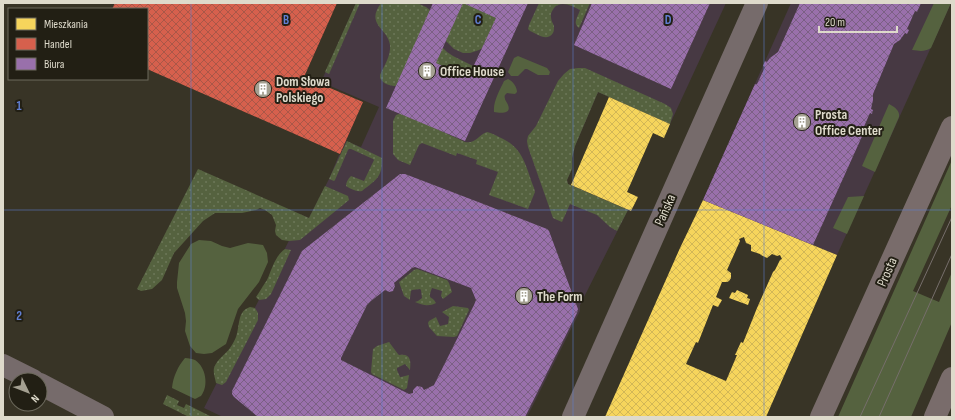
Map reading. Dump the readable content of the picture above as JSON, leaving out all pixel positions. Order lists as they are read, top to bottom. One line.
{"streets":{"main road":["Prosta"],"street":["Pańska"]},"places":{"building":["Office House","Dom Słowa Polskiego","Prosta Office Center","The Form"]},"legend":["Mieszkania","Handel","Biura"],"scale_bar":"20 m","north":"bottom right","grid":{"columns":["B","C","D"],"rows":["1","2"]}}
